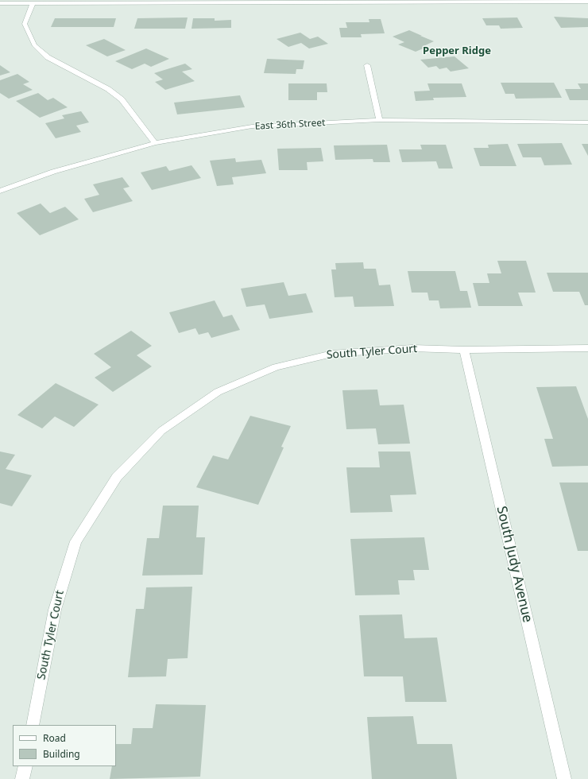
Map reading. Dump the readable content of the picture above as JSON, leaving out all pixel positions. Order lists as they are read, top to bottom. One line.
{"streets":{"street":["East 36th Street","South Tyler Court","South Judy Avenue"]},"crossings":[["South Tyler Court","South Judy Avenue"]],"districts":["Pepper Ridge"],"legend":["Road","Building"]}
